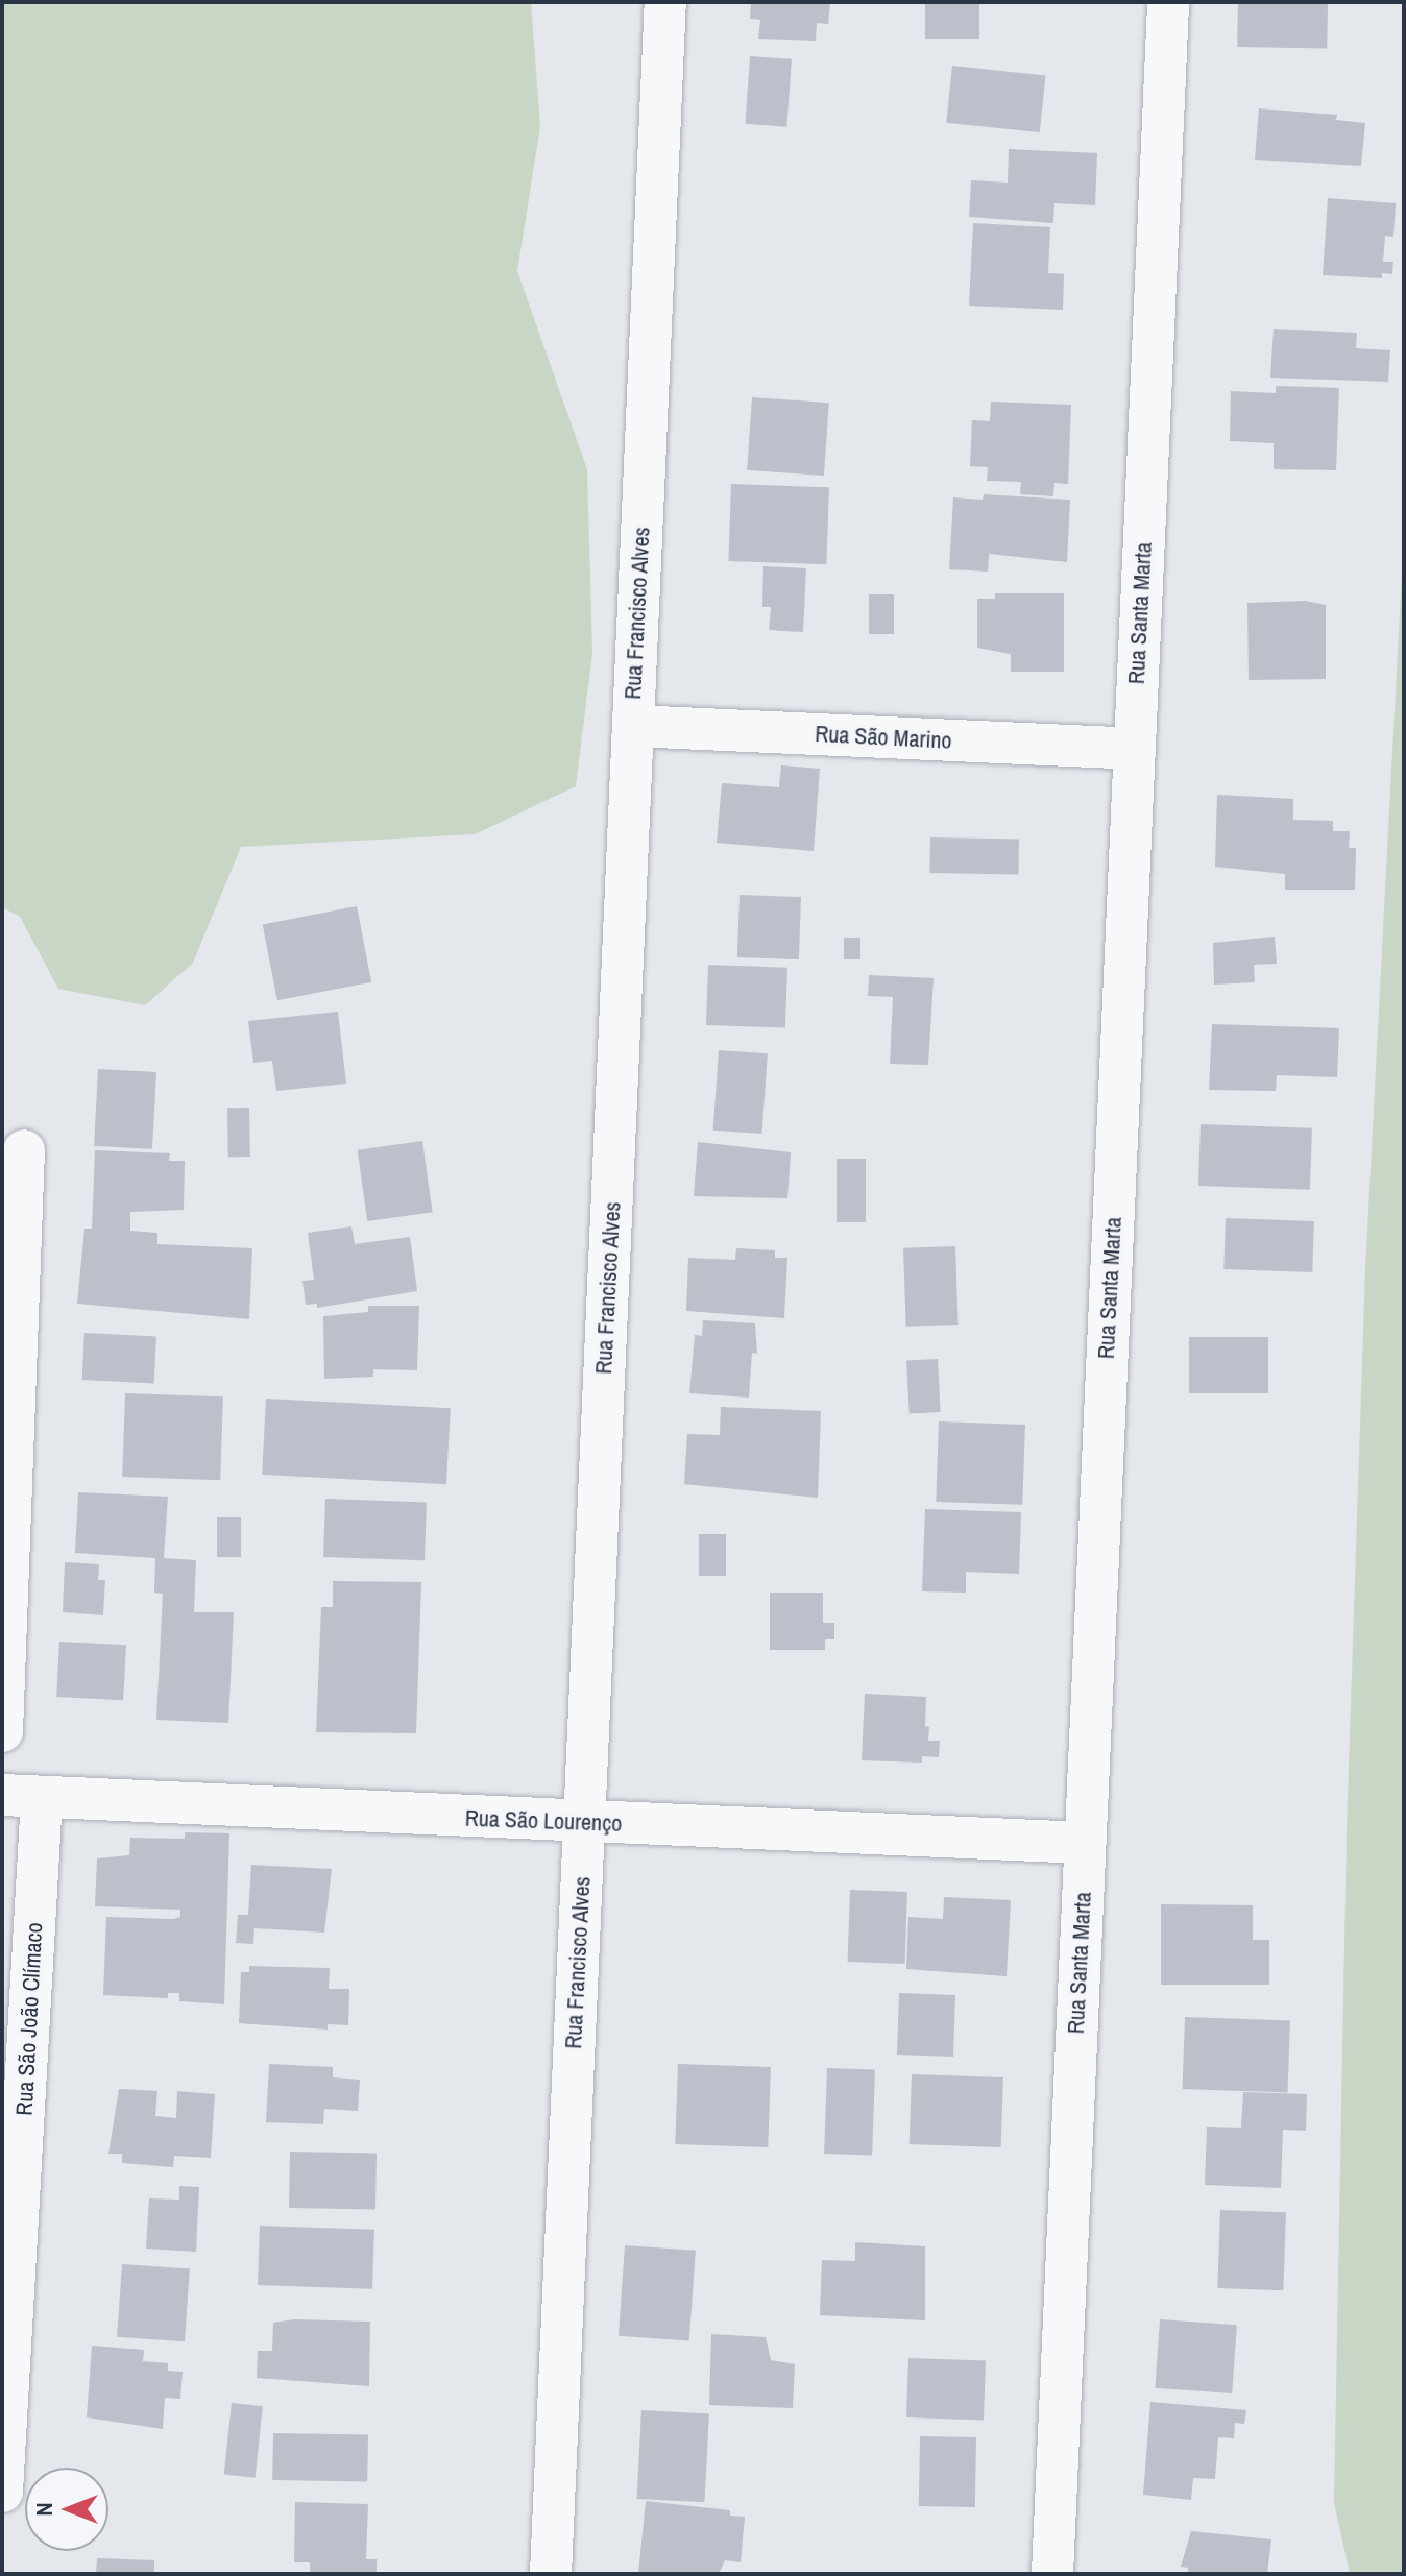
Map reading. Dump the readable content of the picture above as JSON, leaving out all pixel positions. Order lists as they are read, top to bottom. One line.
{"streets":{"street":["Rua Francisco Alves","Rua Santa Marta","Rua São Marino","Rua São Lourenço","Rua São João Clímaco"]},"crossings":[["Rua Francisco Alves","Rua São Marino"],["Rua Francisco Alves","Rua São Lourenço"],["Rua Santa Marta","Rua São Marino"],["Rua Santa Marta","Rua São Lourenço"],["Rua São Lourenço","Rua São João Clímaco"]],"north":"left"}
